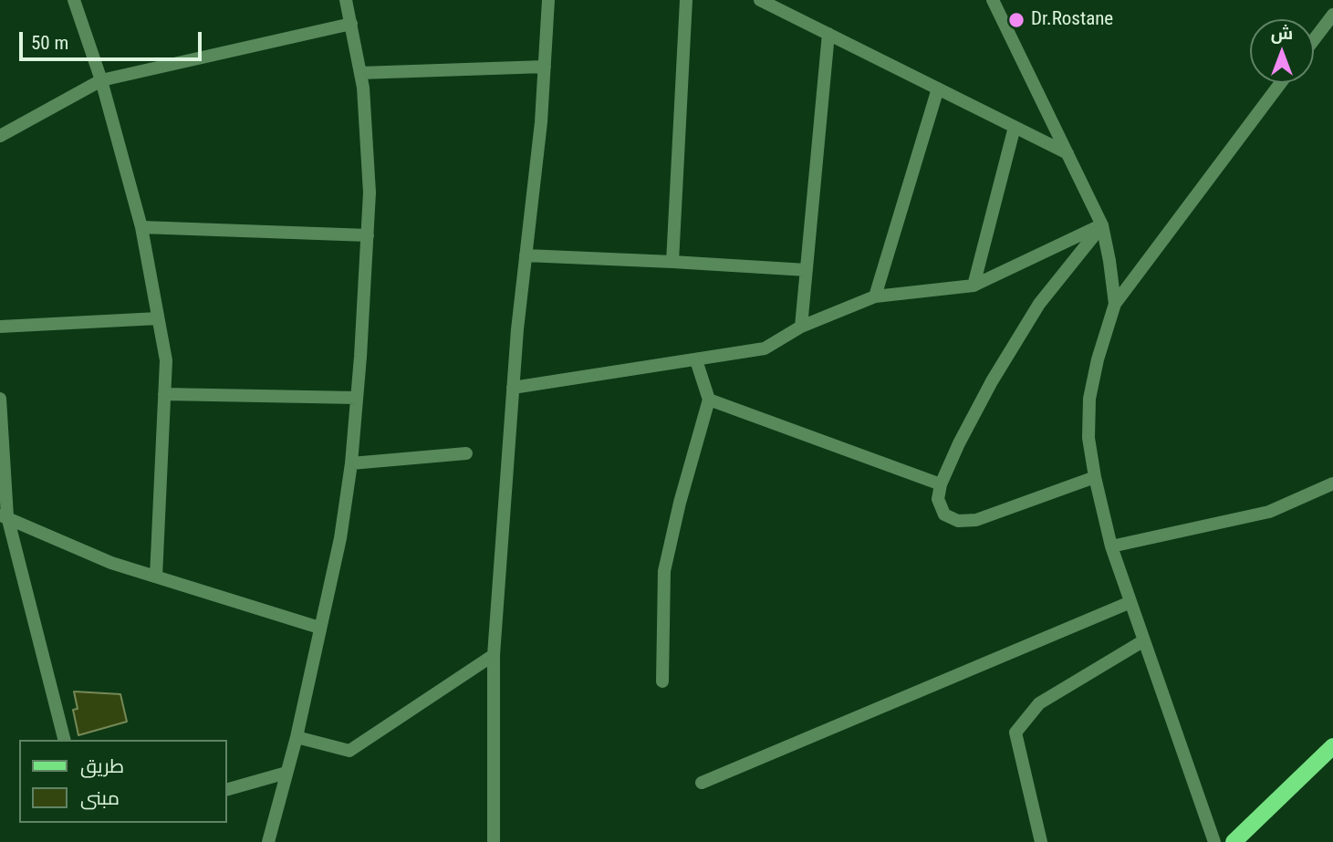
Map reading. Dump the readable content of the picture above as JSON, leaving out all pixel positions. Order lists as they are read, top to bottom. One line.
{"places":["Dr.Rostane"],"legend":["طريق","مبنى"],"scale_bar":"50 m","north":"top"}
